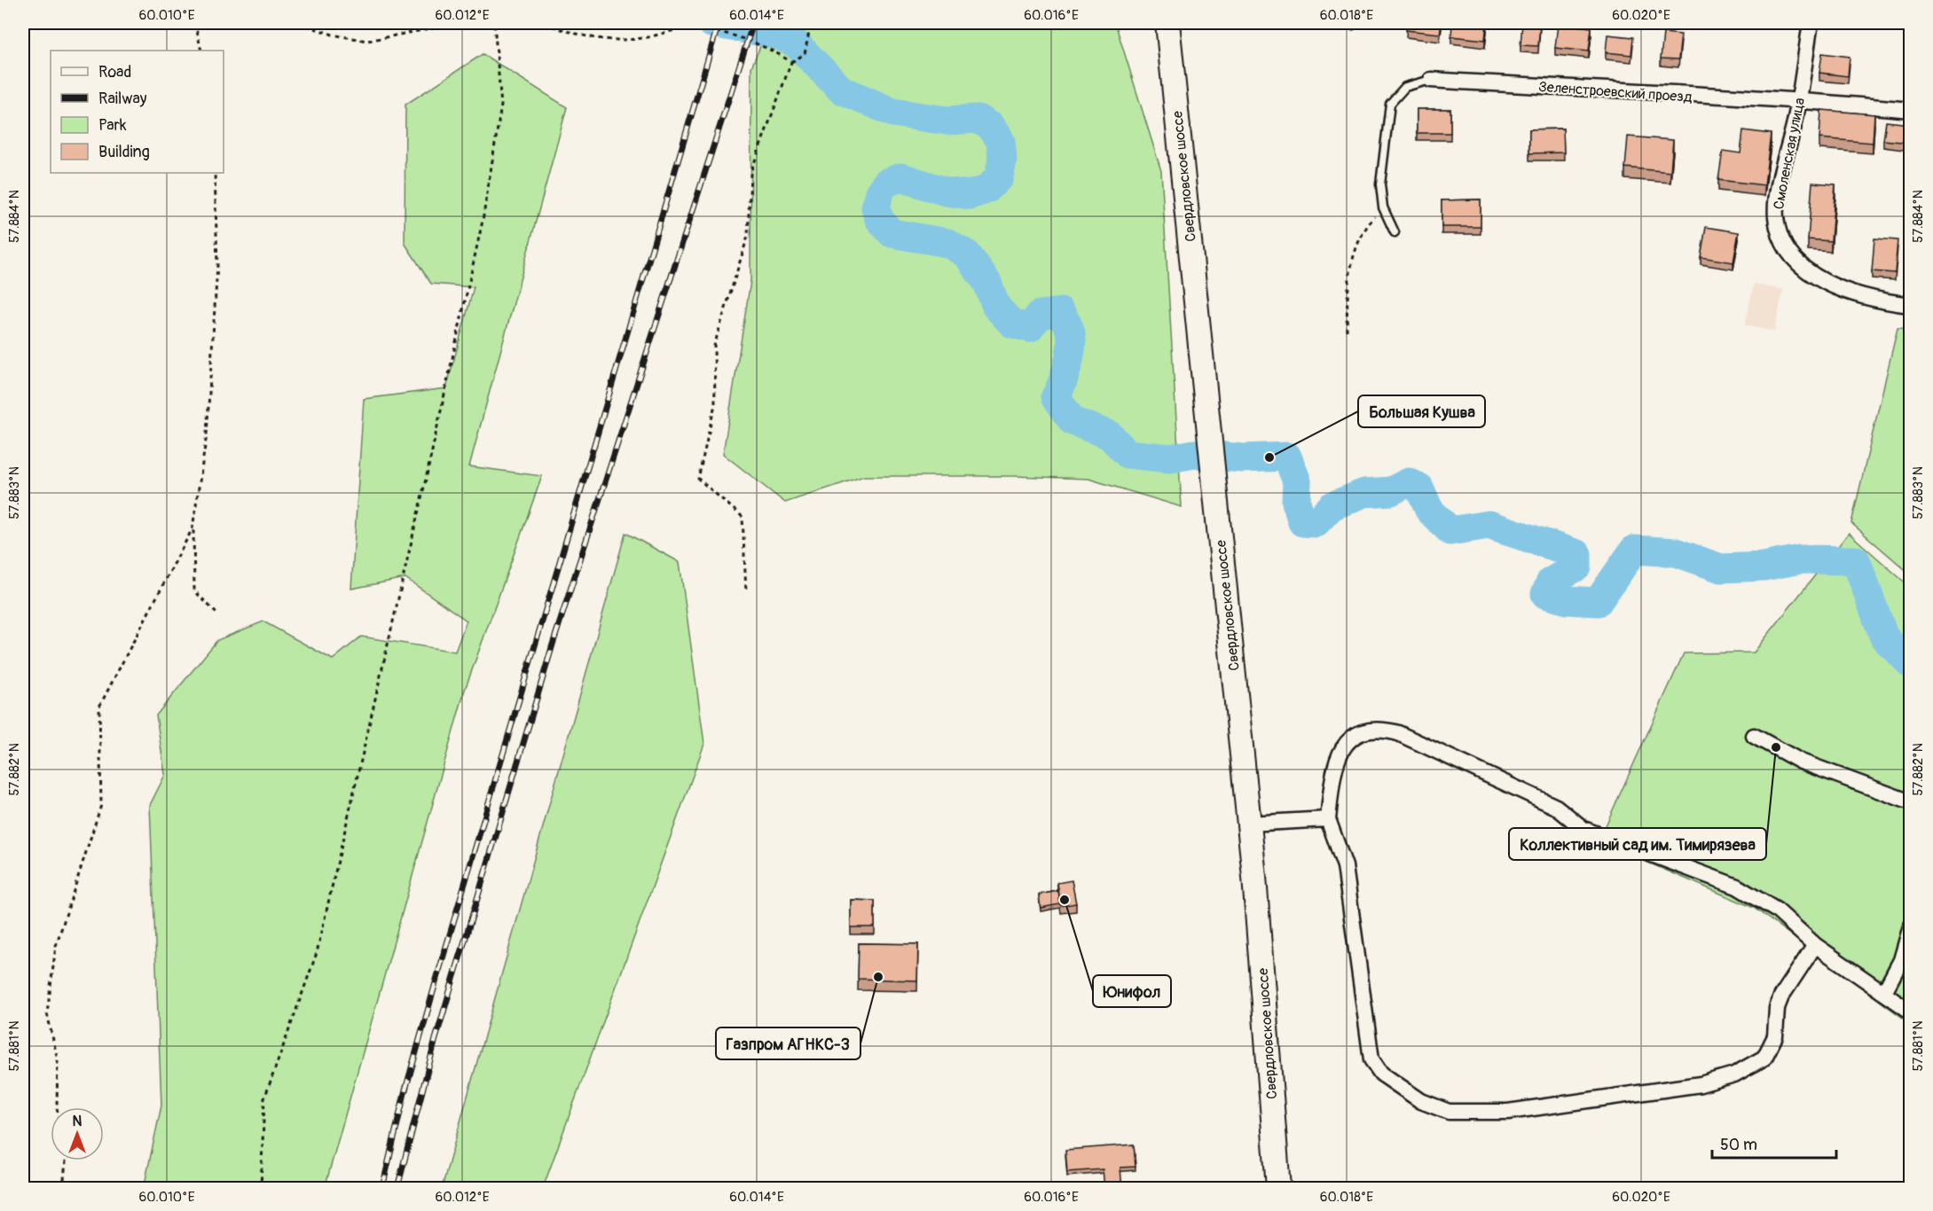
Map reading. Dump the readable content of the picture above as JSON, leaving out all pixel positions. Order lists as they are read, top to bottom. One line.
{"streets":{"main road":["Свердловское шоссе"],"street":["Зеленстроевский проезд","Смоленская улица"]},"crossings":[["Зеленстроевский проезд","Смоленская улица"]],"places":["Большая Кушва","Коллективный сад им. Тимирязева","Юнифол","Газпром АГНКС-3"],"legend":["Road","Railway","Park","Building"],"scale_bar":"50 m","north":"top","coordinates":["60.010°E","60.012°E","60.014°E","60.016°E","60.018°E","60.020°E","57.884°N","57.883°N","57.882°N","57.881°N"]}
